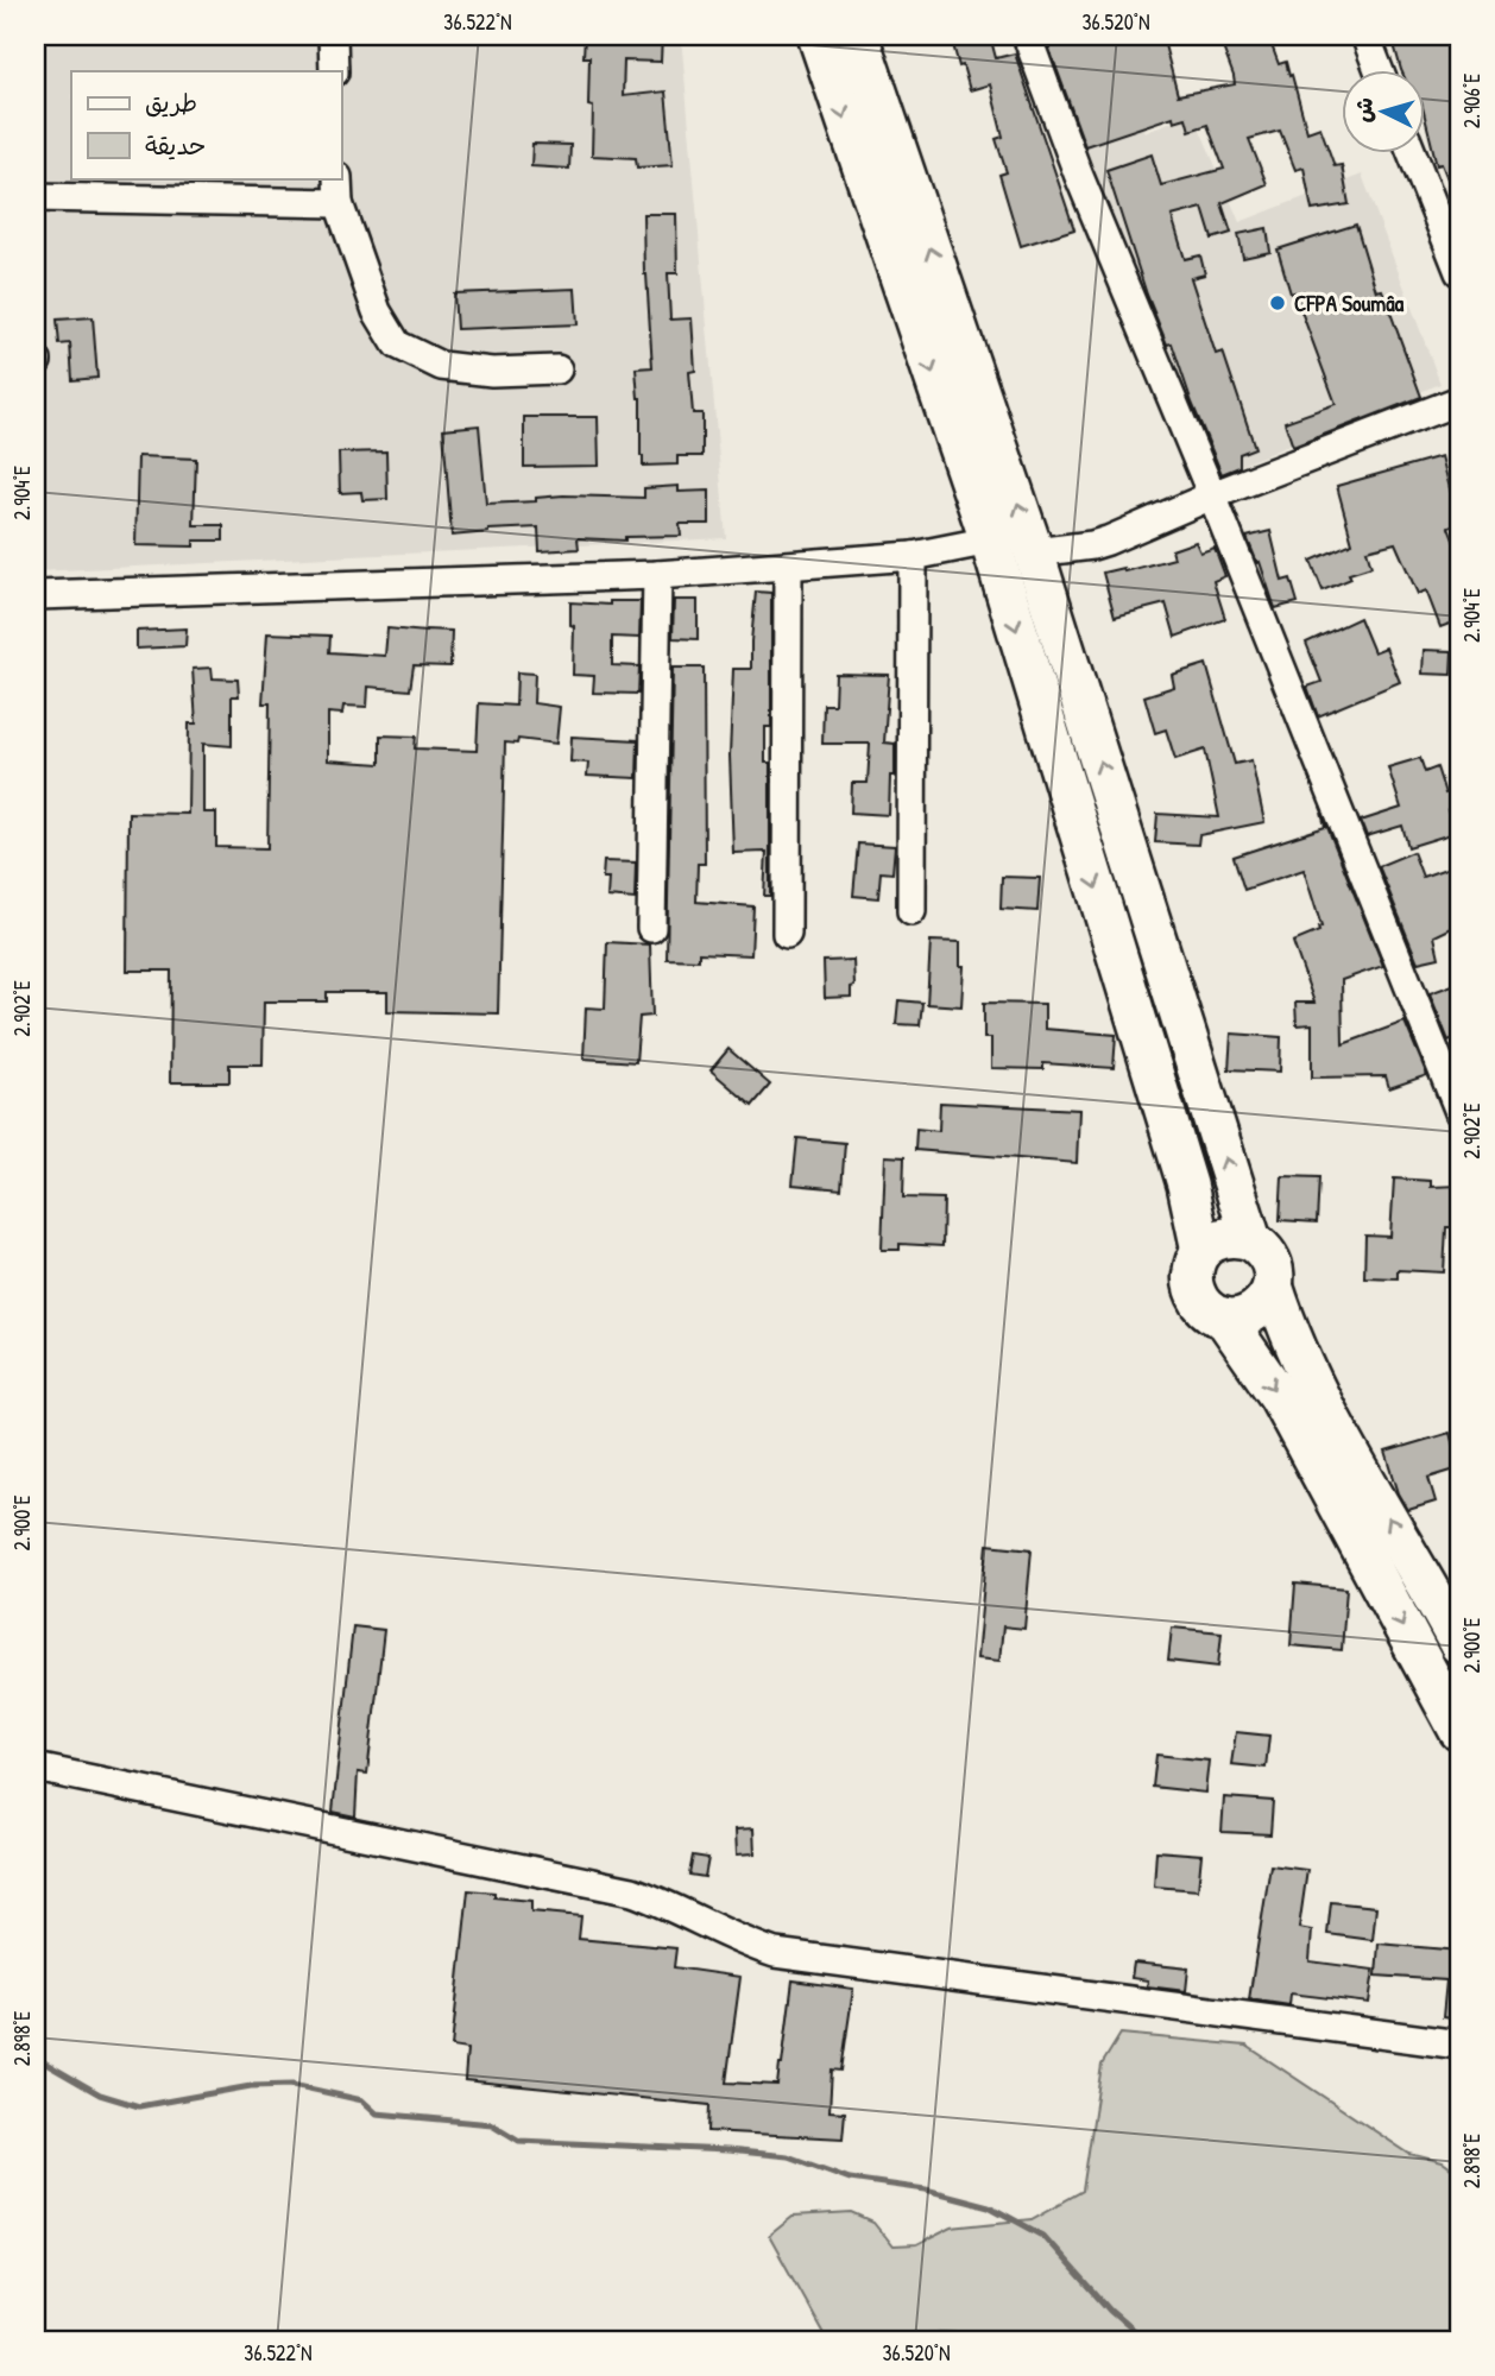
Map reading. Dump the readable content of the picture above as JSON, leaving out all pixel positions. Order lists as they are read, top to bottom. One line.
{"places":["CFPA Soumâa"],"legend":["طريق","حديقة"],"north":"left","coordinates":["36.522°N","36.520°N","2.906°E","2.904°E","2.902°E","2.900°E","2.898°E"]}
